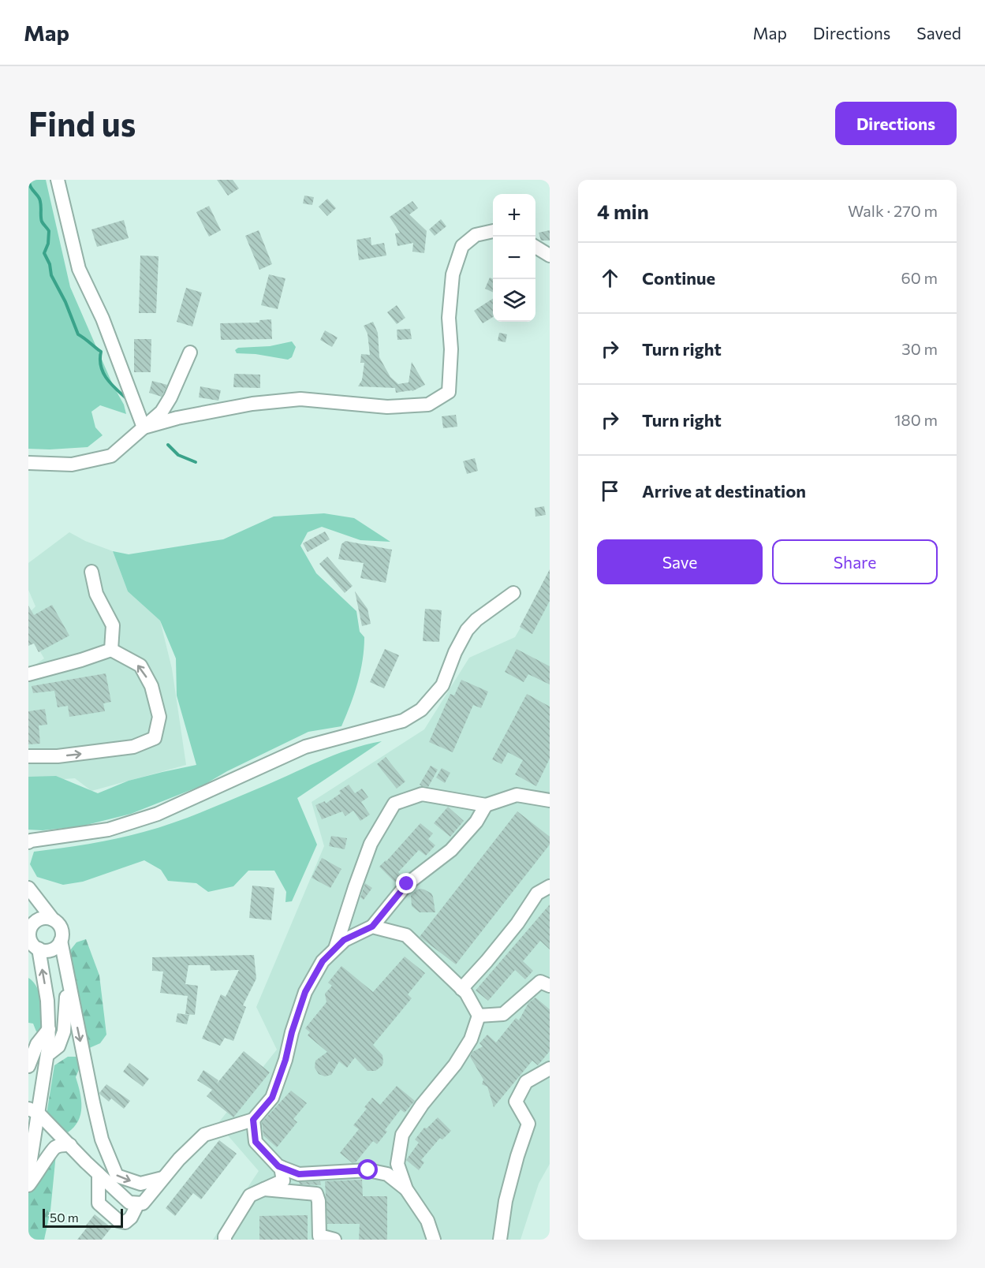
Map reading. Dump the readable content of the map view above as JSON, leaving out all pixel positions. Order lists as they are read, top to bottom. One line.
{"scale_bar":"50 m","page":{"header":"Map","nav":["Map","Directions","Saved"],"buttons":["Directions",["Save","Share"]],"title":"Find us","heading":["4 min","Walk · 270 m"],"map_buttons":["+","−"],"list":[["Continue","60 m"],["Turn right","30 m"],["Turn right","180 m"],"Arrive at destination"],"scale":"50 m"}}
